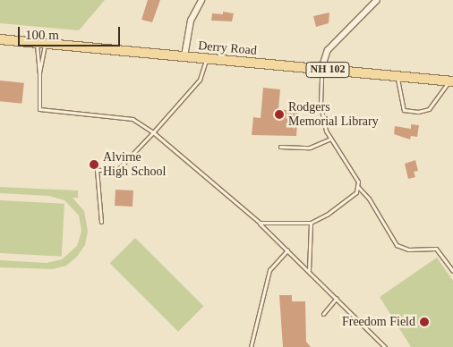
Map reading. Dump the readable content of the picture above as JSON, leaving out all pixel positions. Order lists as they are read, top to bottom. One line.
{"streets":{"main road":["Derry Road","NH 102"]},"places":["Rodgers Memorial Library","Alvirne High School","Freedom Field"],"scale_bar":"100 m"}
